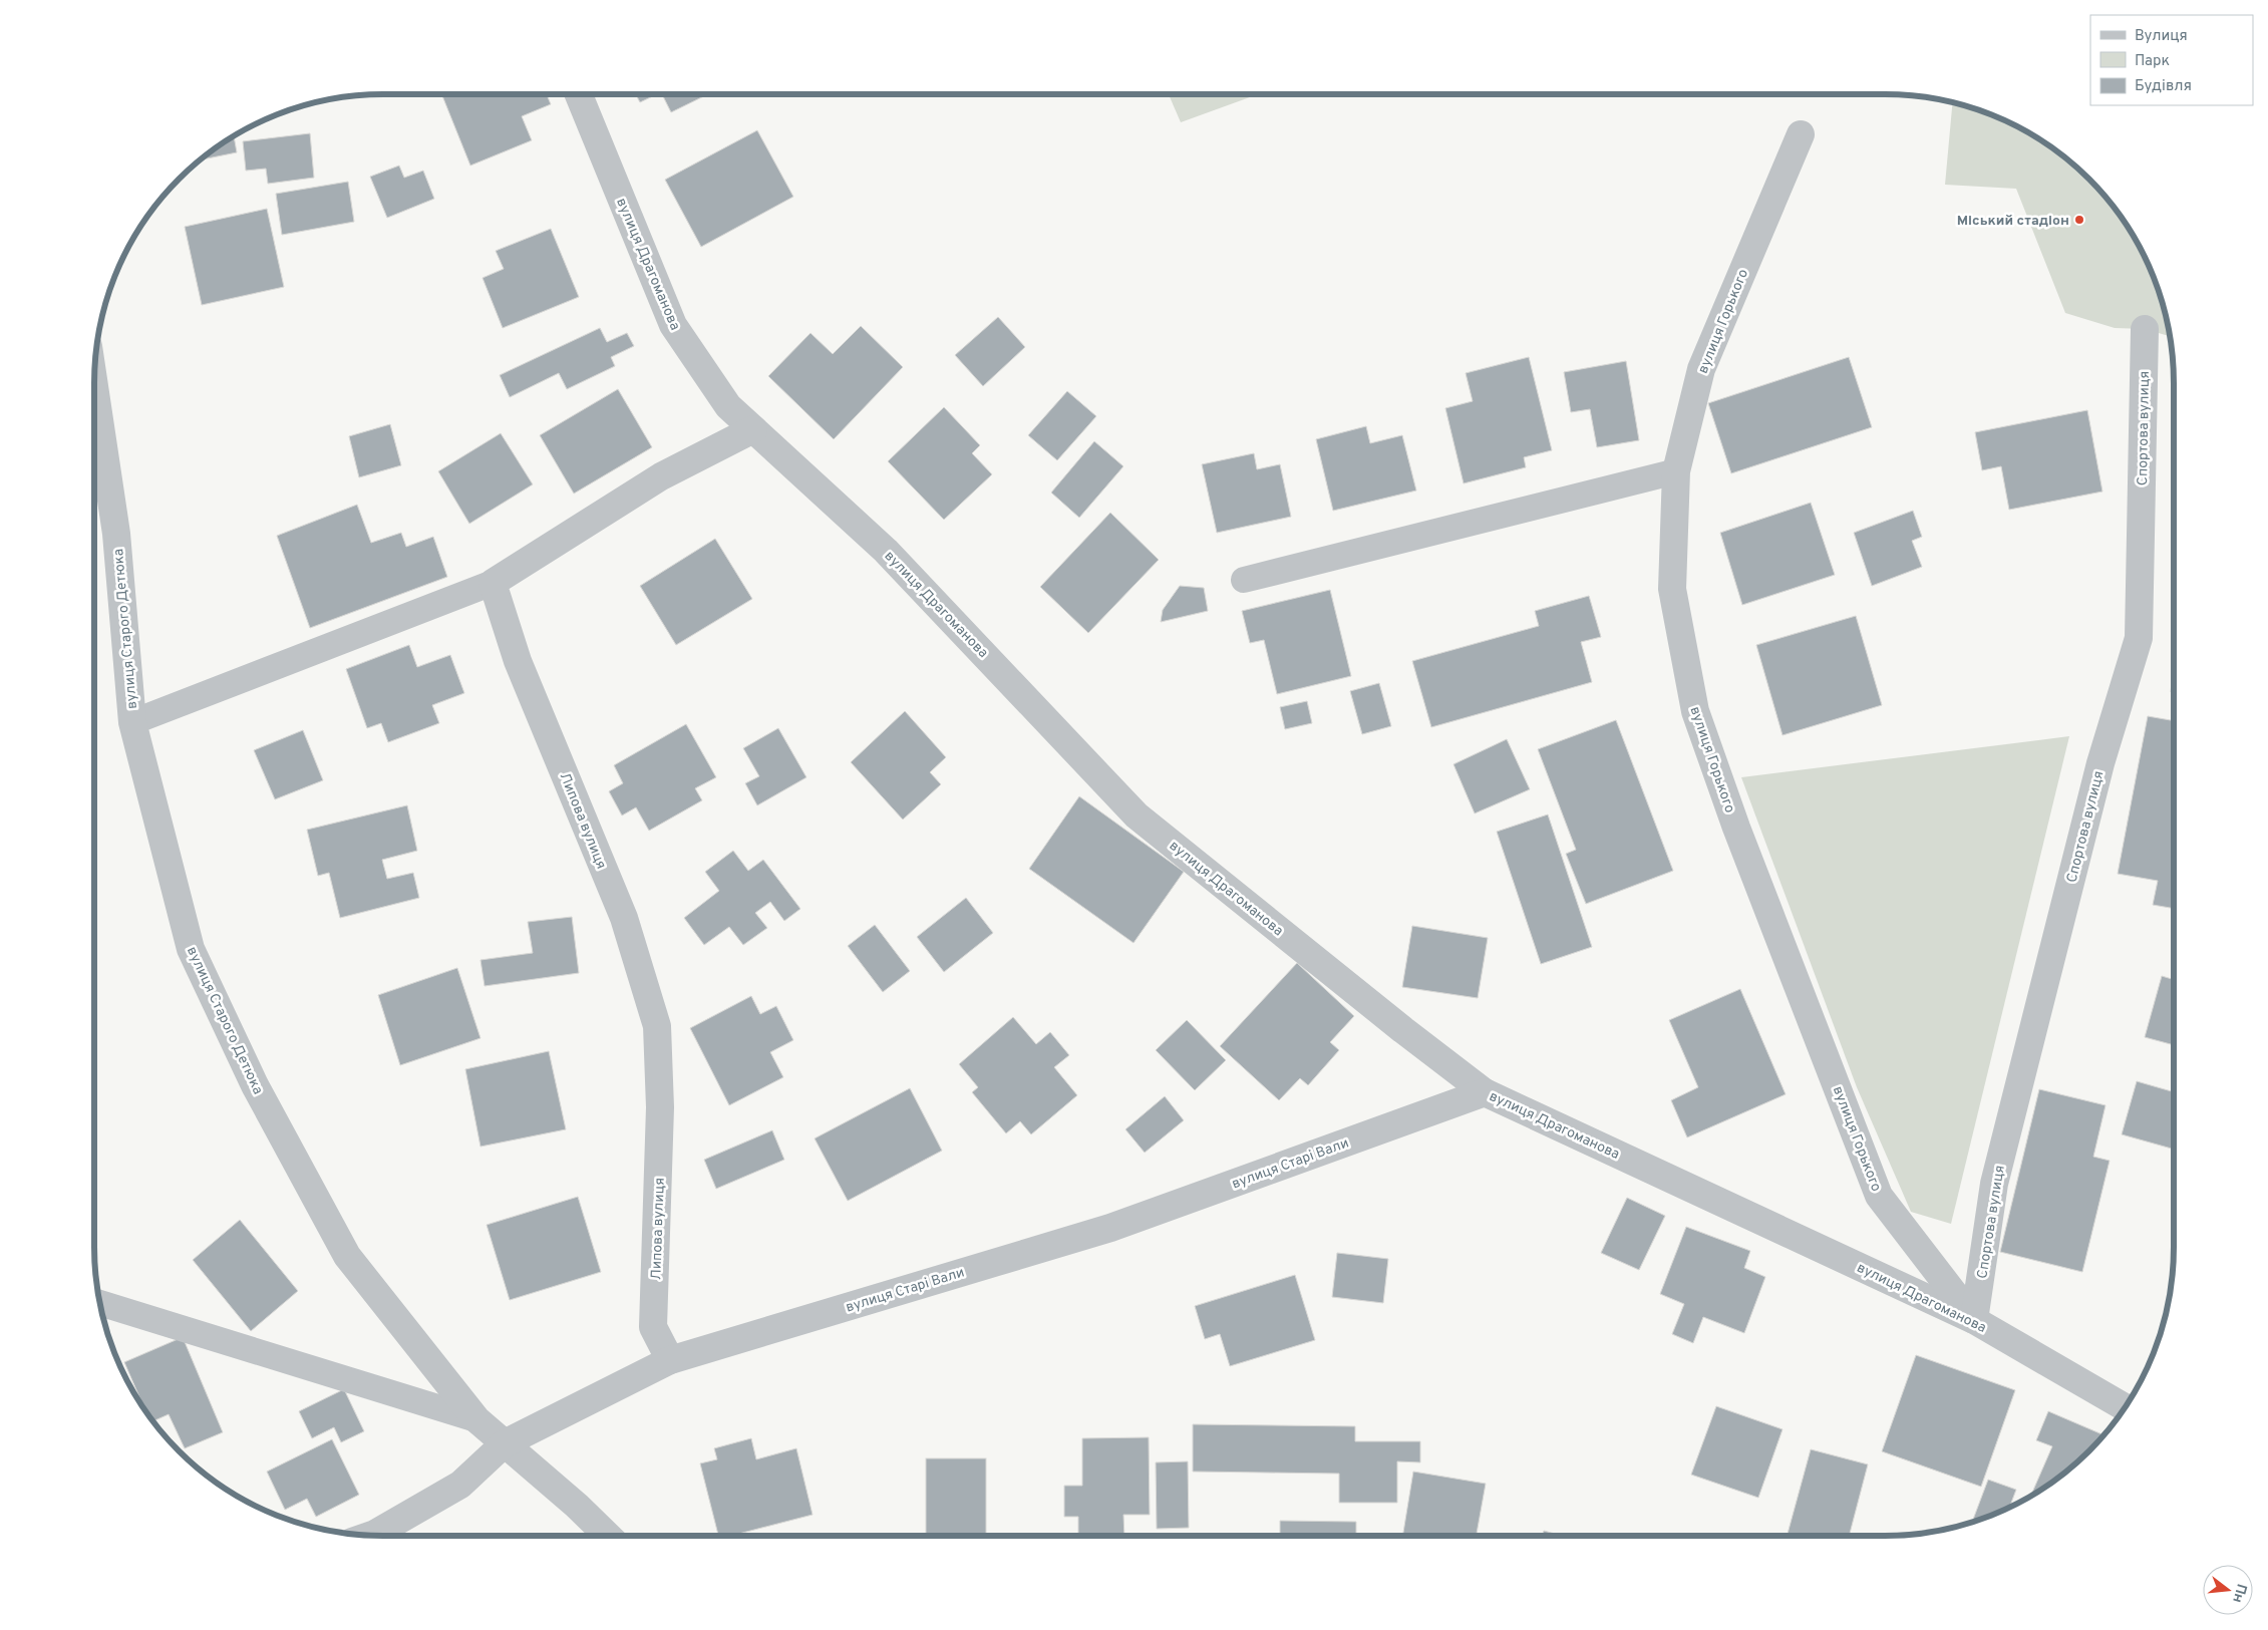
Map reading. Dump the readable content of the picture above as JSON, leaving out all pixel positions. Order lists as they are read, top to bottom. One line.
{"streets":{"street":["вулиця Драгоманова","вулиця Горького","Спортова вулиця","вулиця Старого Детюка","Липова вулиця","вулиця Старі Вали"]},"crossings":[["вулиця Драгоманова","вулиця Горького"],["вулиця Драгоманова","Спортова вулиця"],["вулиця Драгоманова","вулиця Старі Вали"],["вулиця Горького","Спортова вулиця"],["вулиця Старого Детюка","вулиця Старі Вали"],["Липова вулиця","вулиця Старі Вали"]],"places":["Міський стадіон"],"legend":["Вулиця","Парк","Будівля"],"north":"right"}
